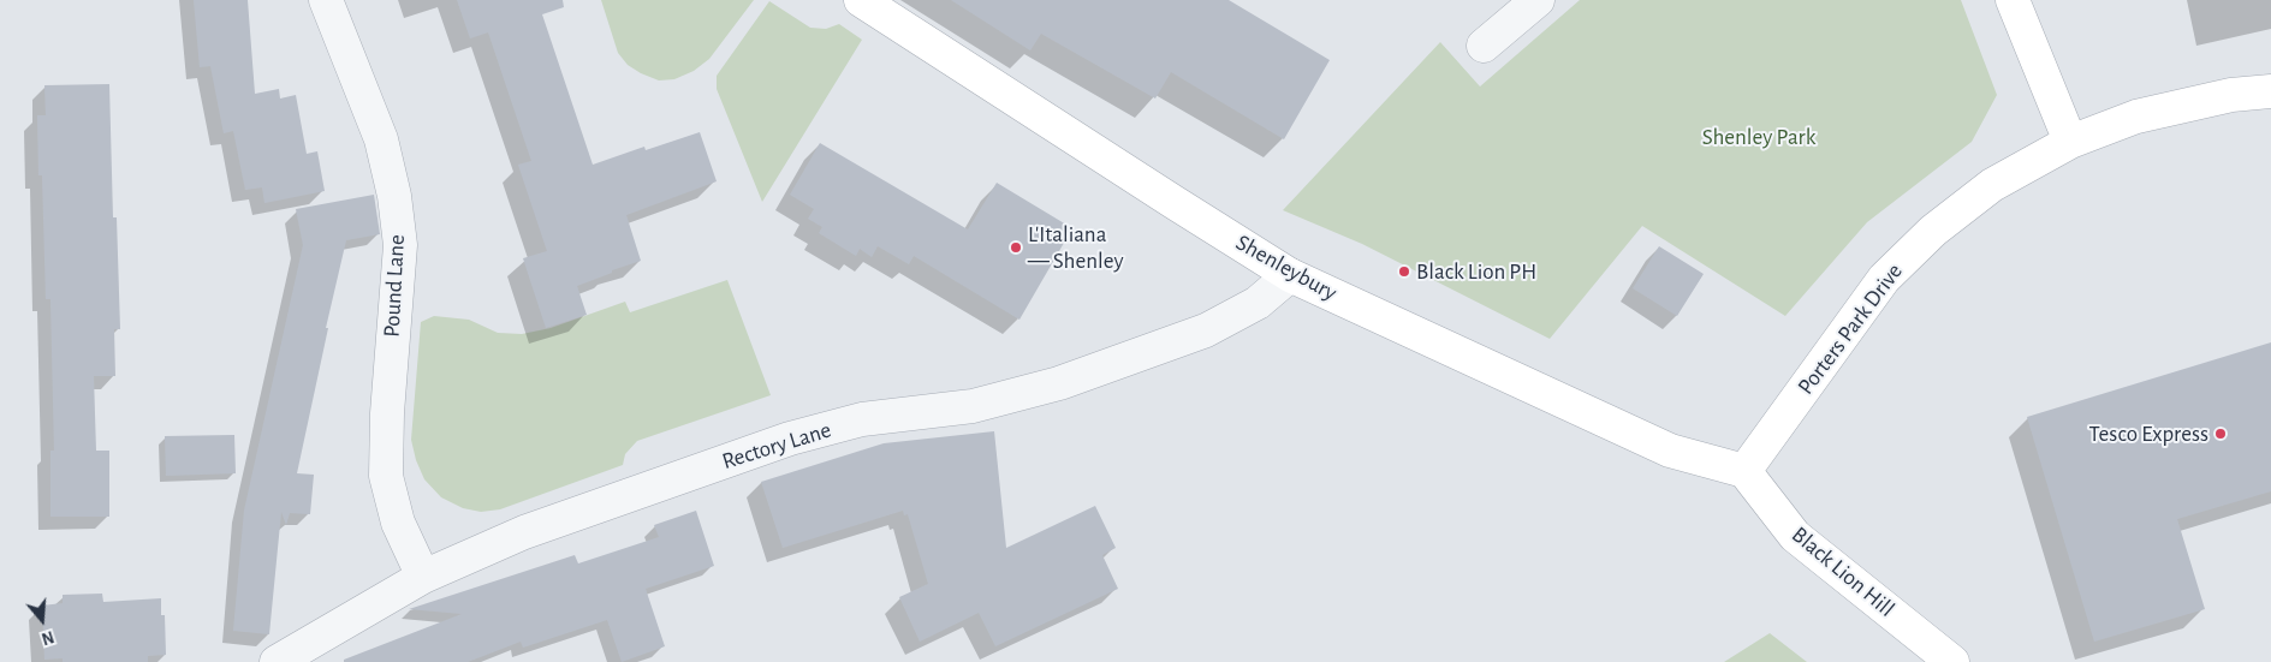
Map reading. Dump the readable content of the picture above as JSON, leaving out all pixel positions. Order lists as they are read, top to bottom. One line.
{"streets":{"main road":["Shenleybury","Porters Park Drive","Black Lion Hill"],"street":["Pound Lane","Rectory Lane"]},"crossings":[["Shenleybury","Porters Park Drive"],["Shenleybury","Rectory Lane"],["Shenleybury","Black Lion Hill"],["Pound Lane","Rectory Lane"],["Porters Park Drive","Black Lion Hill"]],"parks":["Shenley Park"],"places":["L'Italiana — Shenley","Black Lion PH","Tesco Express"],"north":"bottom"}
